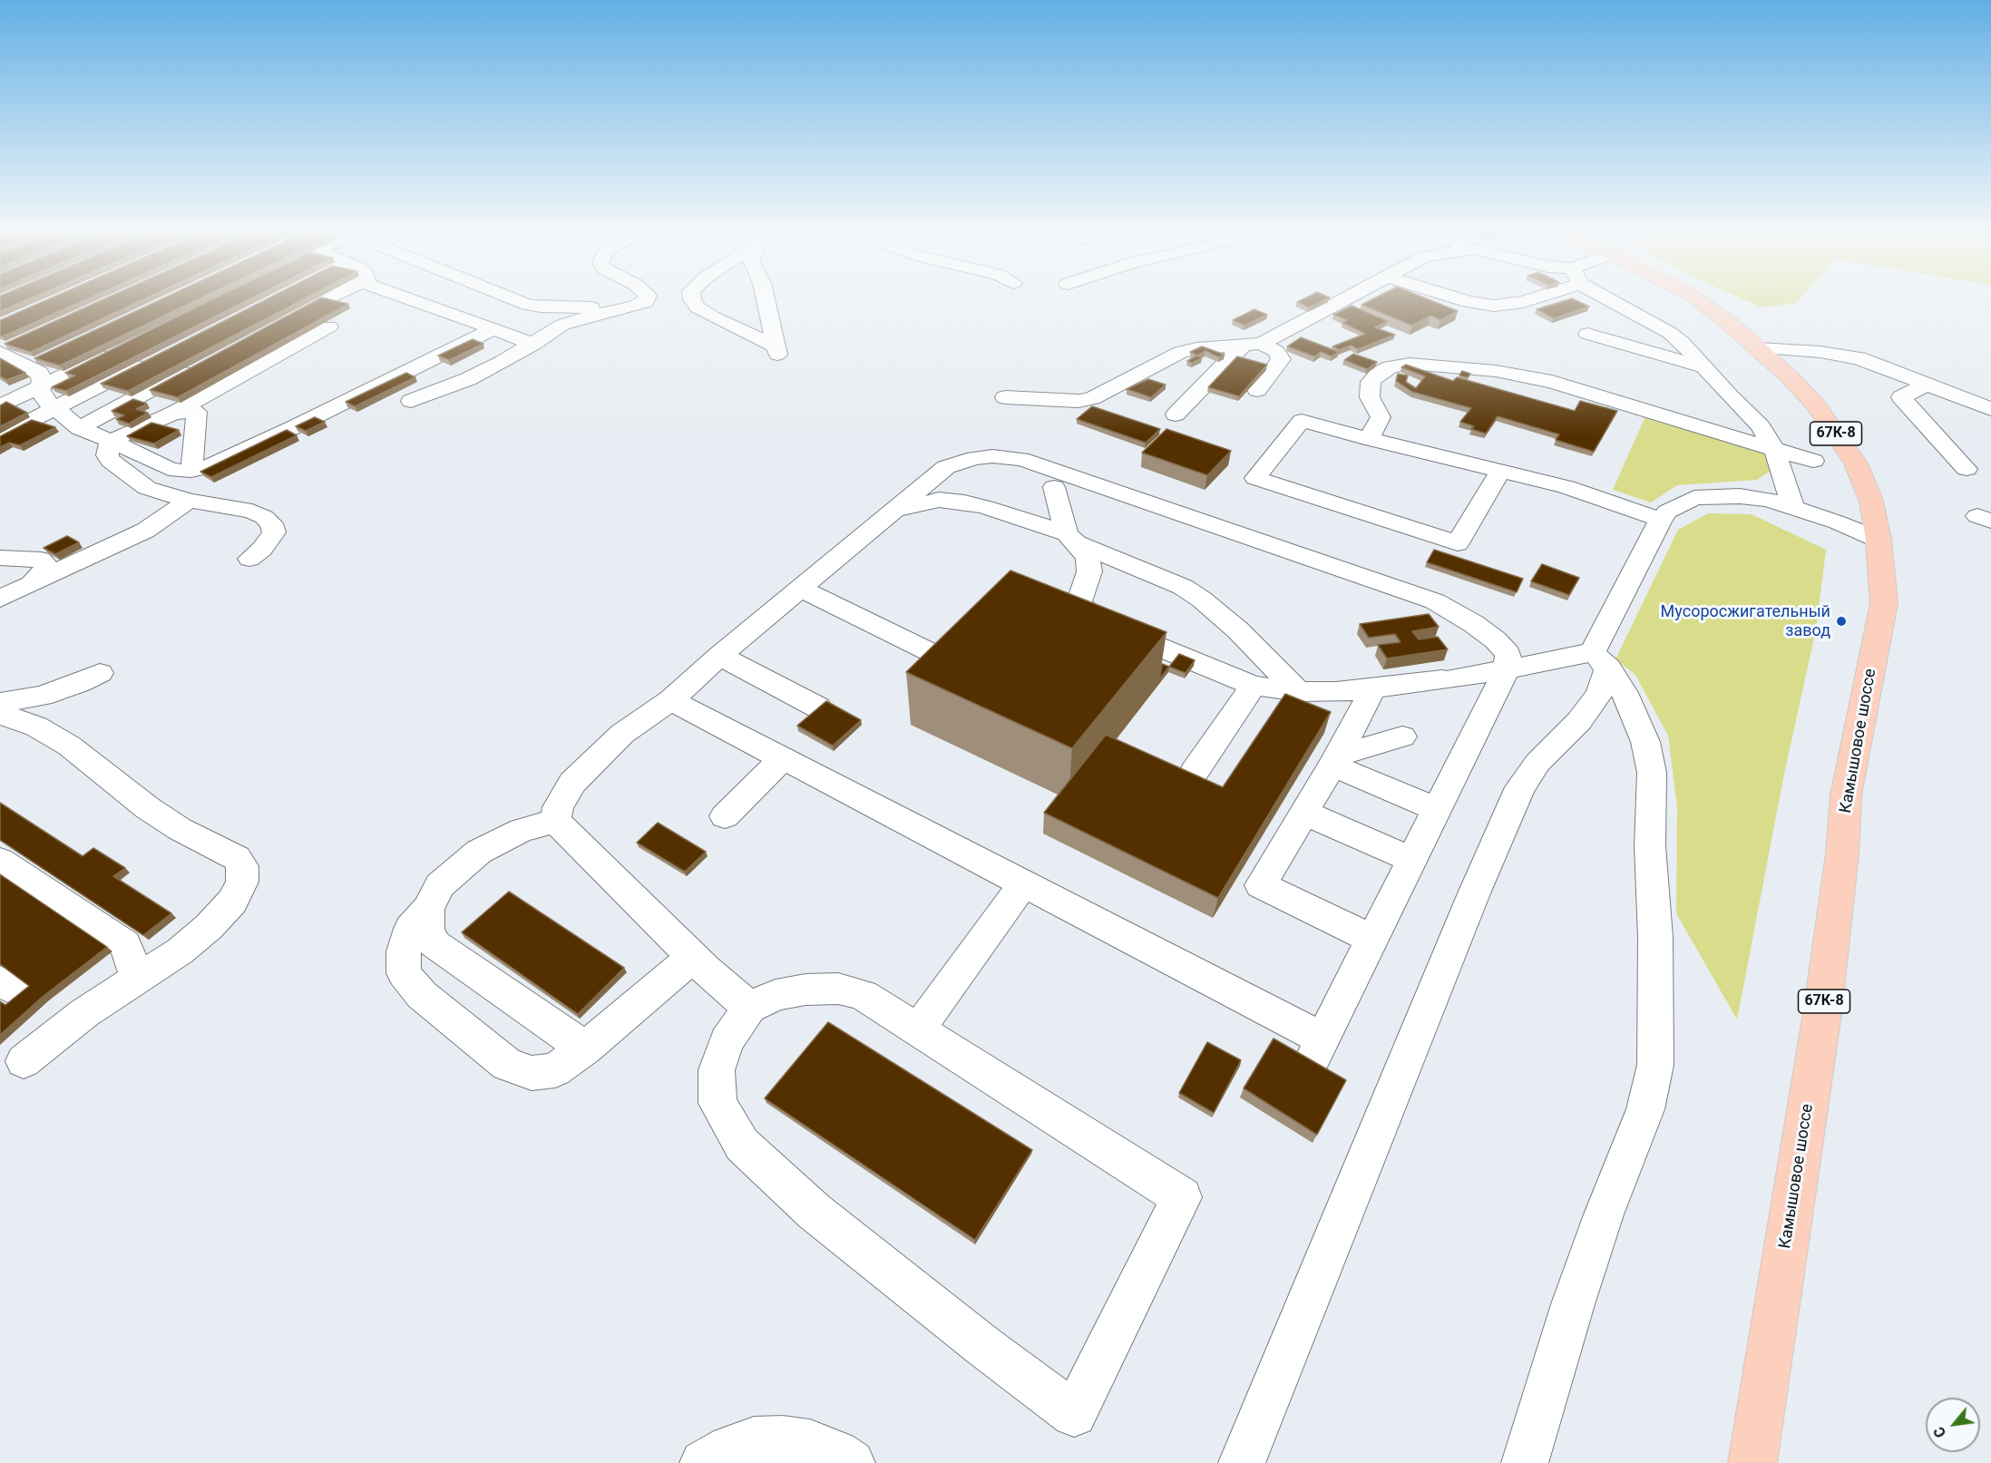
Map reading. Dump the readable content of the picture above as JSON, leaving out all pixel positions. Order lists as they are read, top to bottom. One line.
{"streets":{"main road":["67К-8","Камышовое шоссе"]},"places":["Мусоросжигательный завод"],"north":"bottom left"}
